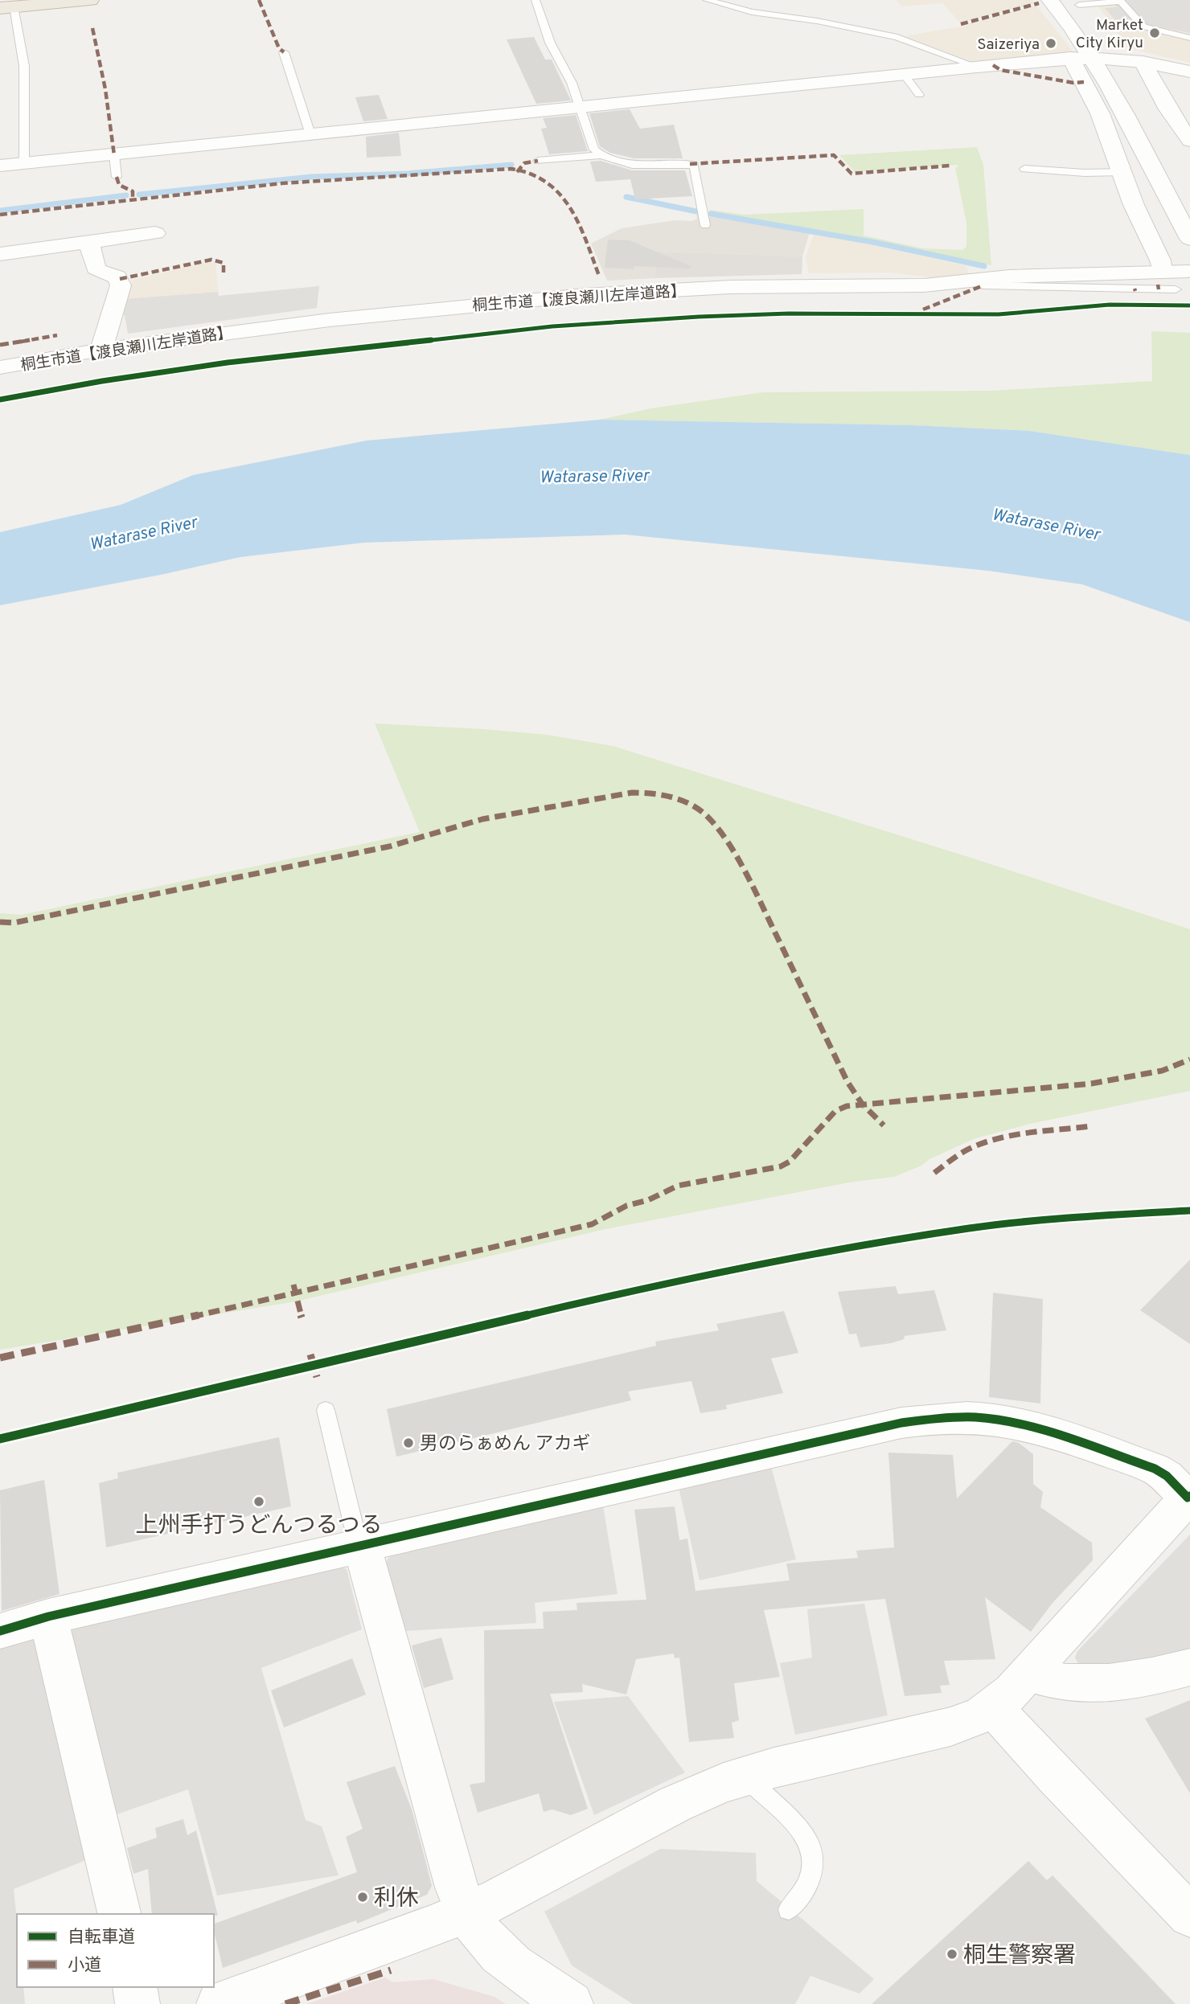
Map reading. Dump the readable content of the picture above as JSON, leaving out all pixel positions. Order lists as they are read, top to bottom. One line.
{"streets":{"street":["桐生市道【渡良瀬川左岸道路】"]},"water":["Watarase River"],"places":["Market City Kiryu","Saizeriya","男のらぁめん アカギ","上州手打うどんつるつる","利休","桐生警察署"],"legend":["自転車道","小道"]}
